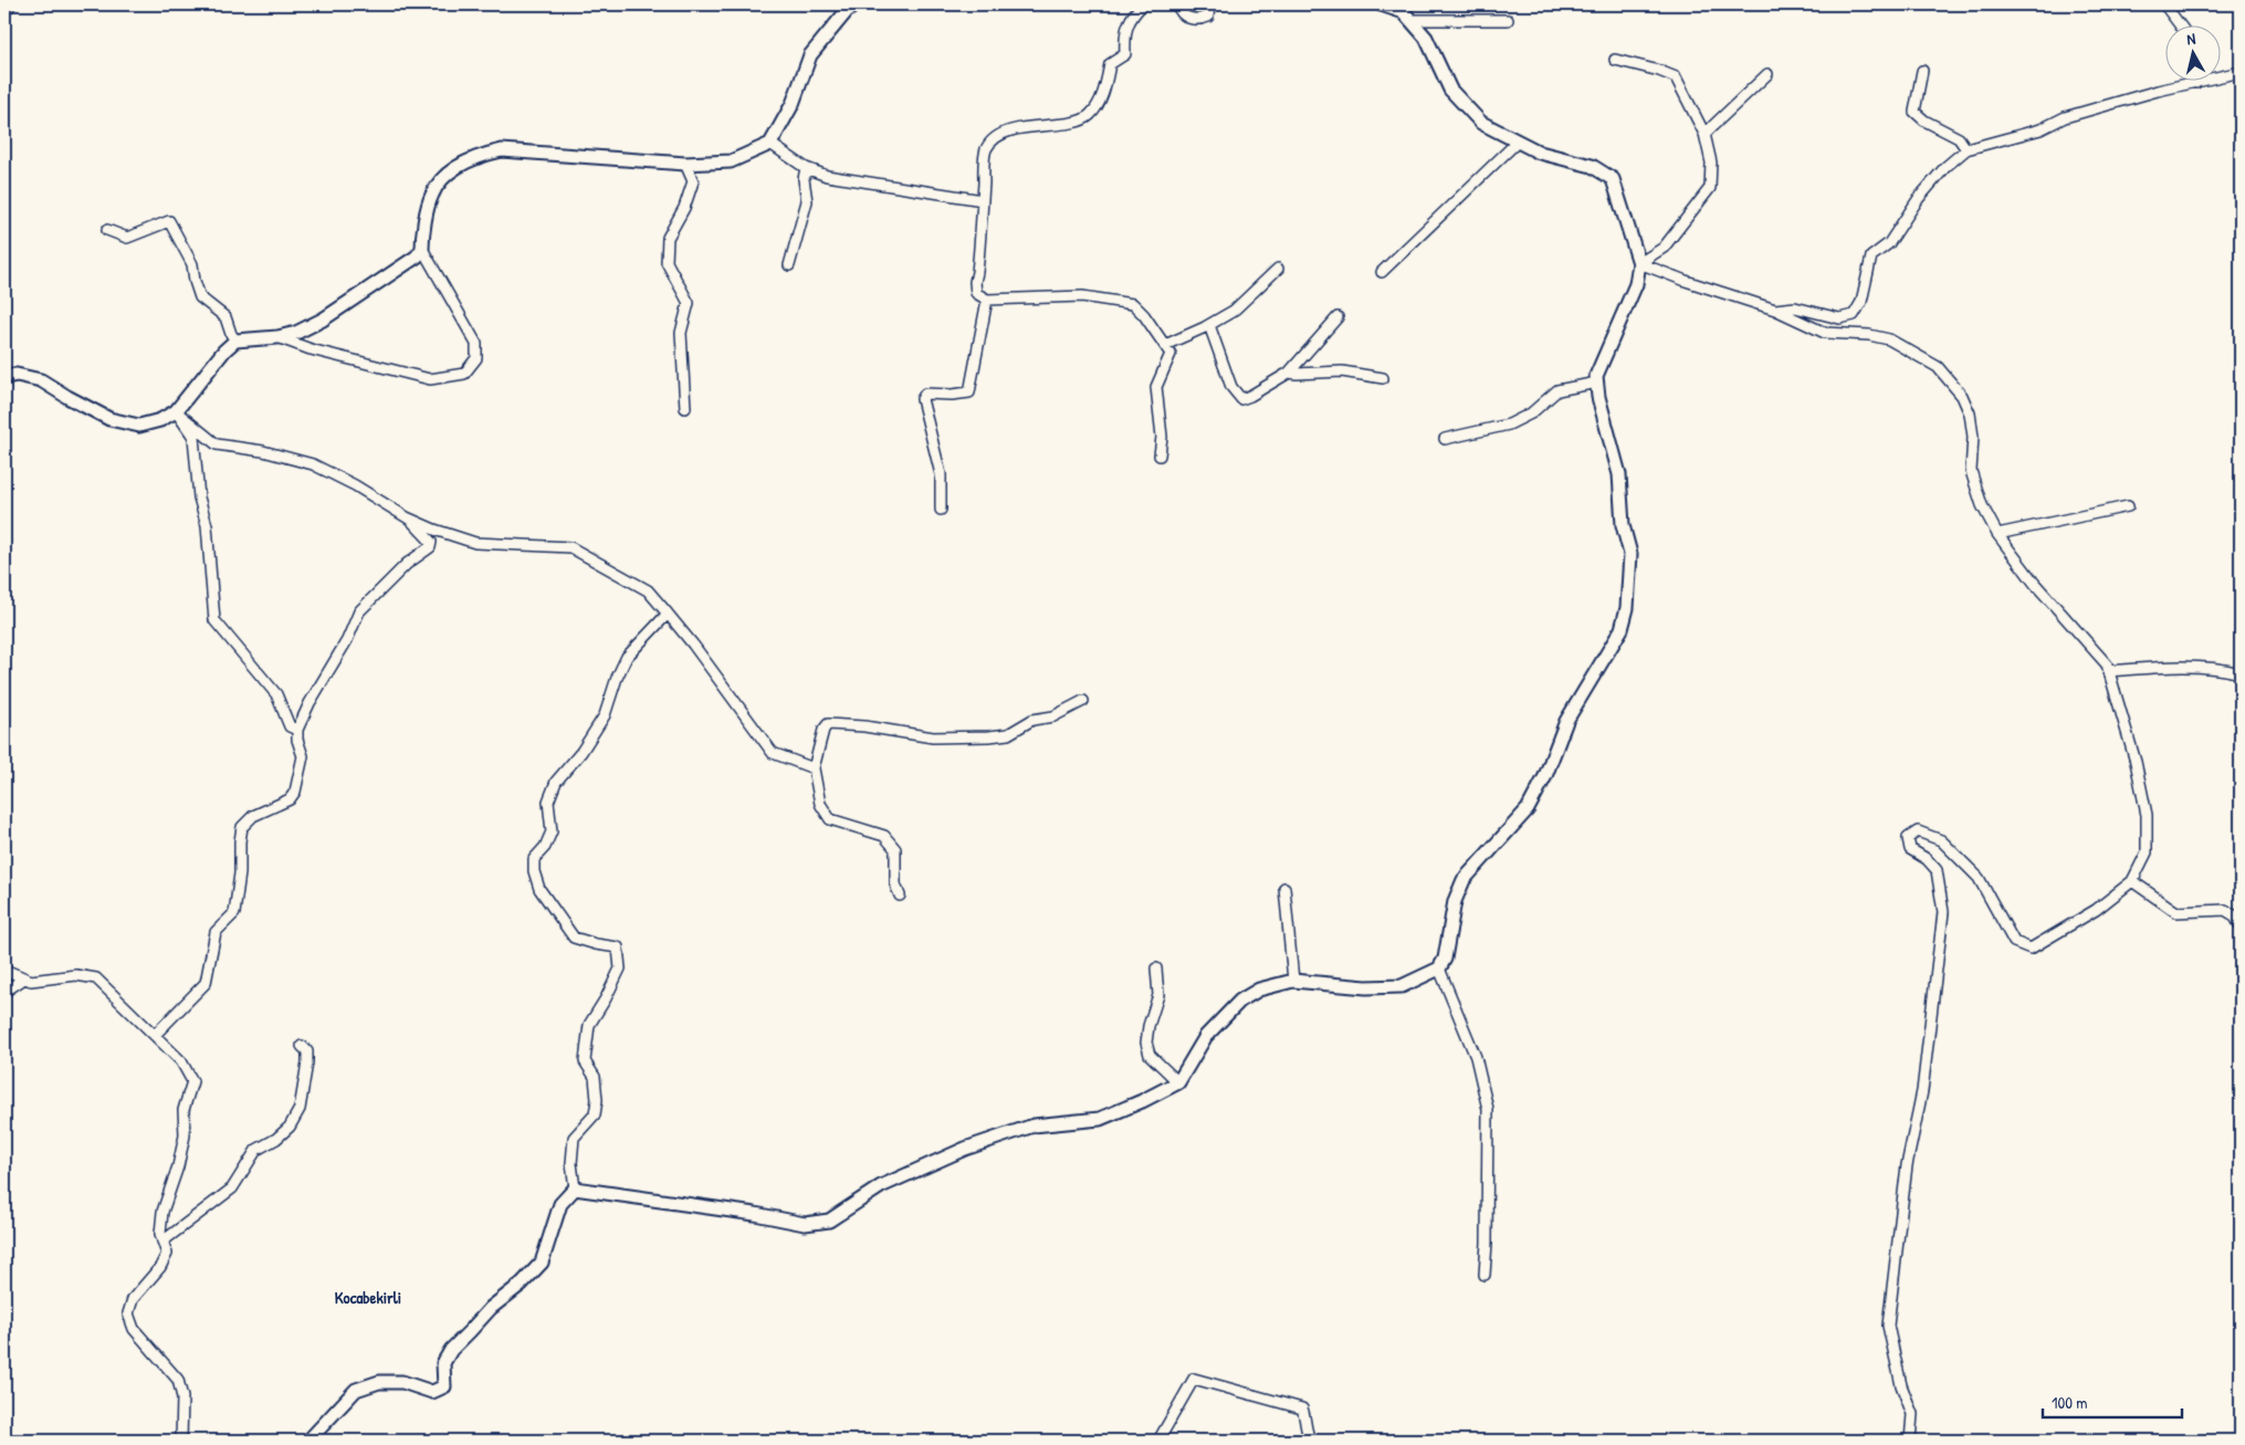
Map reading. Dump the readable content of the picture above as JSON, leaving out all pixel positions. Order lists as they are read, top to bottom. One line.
{"districts":["Kocabekirli"],"scale_bar":"100 m","north":"top"}
